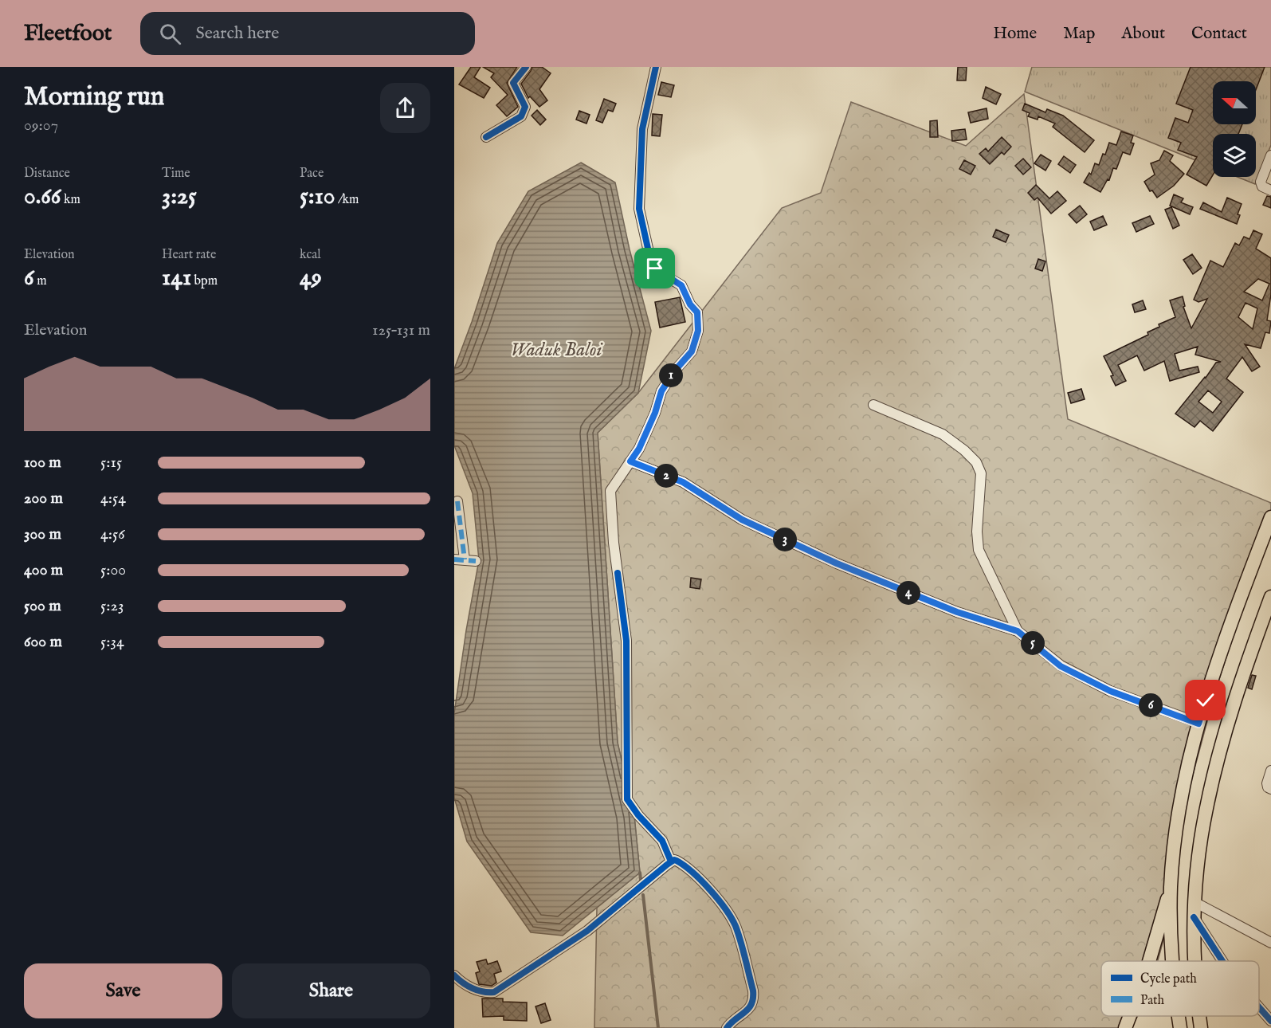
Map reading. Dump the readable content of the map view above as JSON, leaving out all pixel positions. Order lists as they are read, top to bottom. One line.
{"water":["Waduk Baloi"],"legend":["Cycle path","Path"],"north":"left","page":{"header":"Fleetfoot","search":"Search here","nav":["Home","Map","About","Contact"],"heading":["Morning run","09:07"],"stats":[["Distance","0.66 km"],["Time","3:25"],["Pace","5:10 /km"],["Elevation","6 m"],["Heart rate","141 bpm"],["kcal","49"]],"chart":["Elevation","125–131 m"],"pins":["1","2","3","4","5","6"],"list":[{"name":"100 m","note":"5:15"},{"name":"200 m","note":"4:54"},{"name":"300 m","note":"4:56"},{"name":"400 m","note":"5:00"},{"name":"500 m","note":"5:23"},{"name":"600 m","note":"5:34"}],"buttons":["Save","Share"]}}
